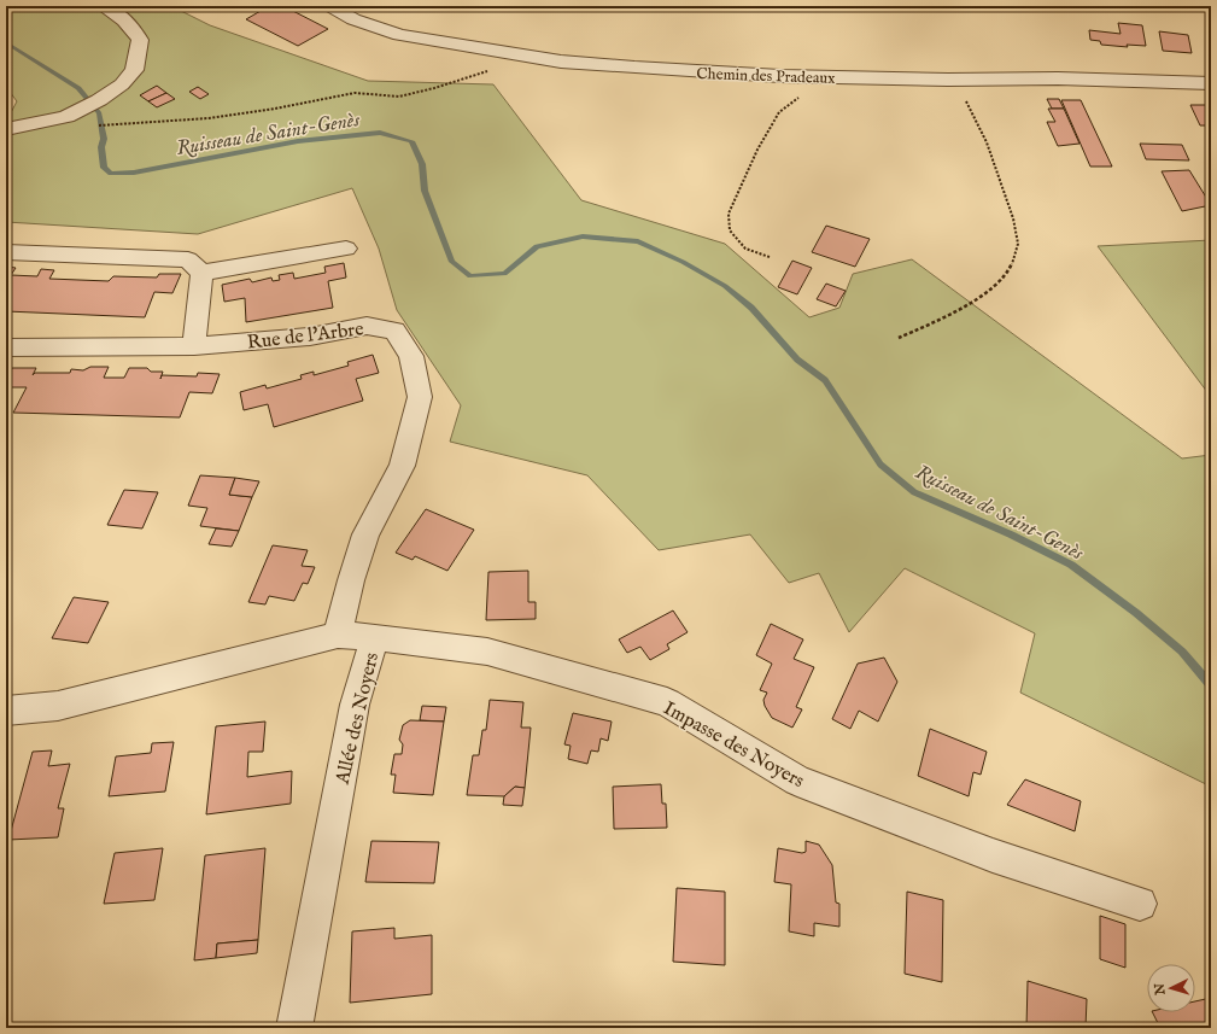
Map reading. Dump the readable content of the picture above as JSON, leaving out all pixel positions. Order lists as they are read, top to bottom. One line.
{"streets":{"street":["Chemin des Pradeaux","Rue de l'Arbre","Allée des Noyers","Impasse des Noyers"]},"crossings":[["Rue de l'Arbre","Allée des Noyers"],["Allée des Noyers","Impasse des Noyers"]],"water":["Ruisseau de Saint-Genès"],"north":"left"}
